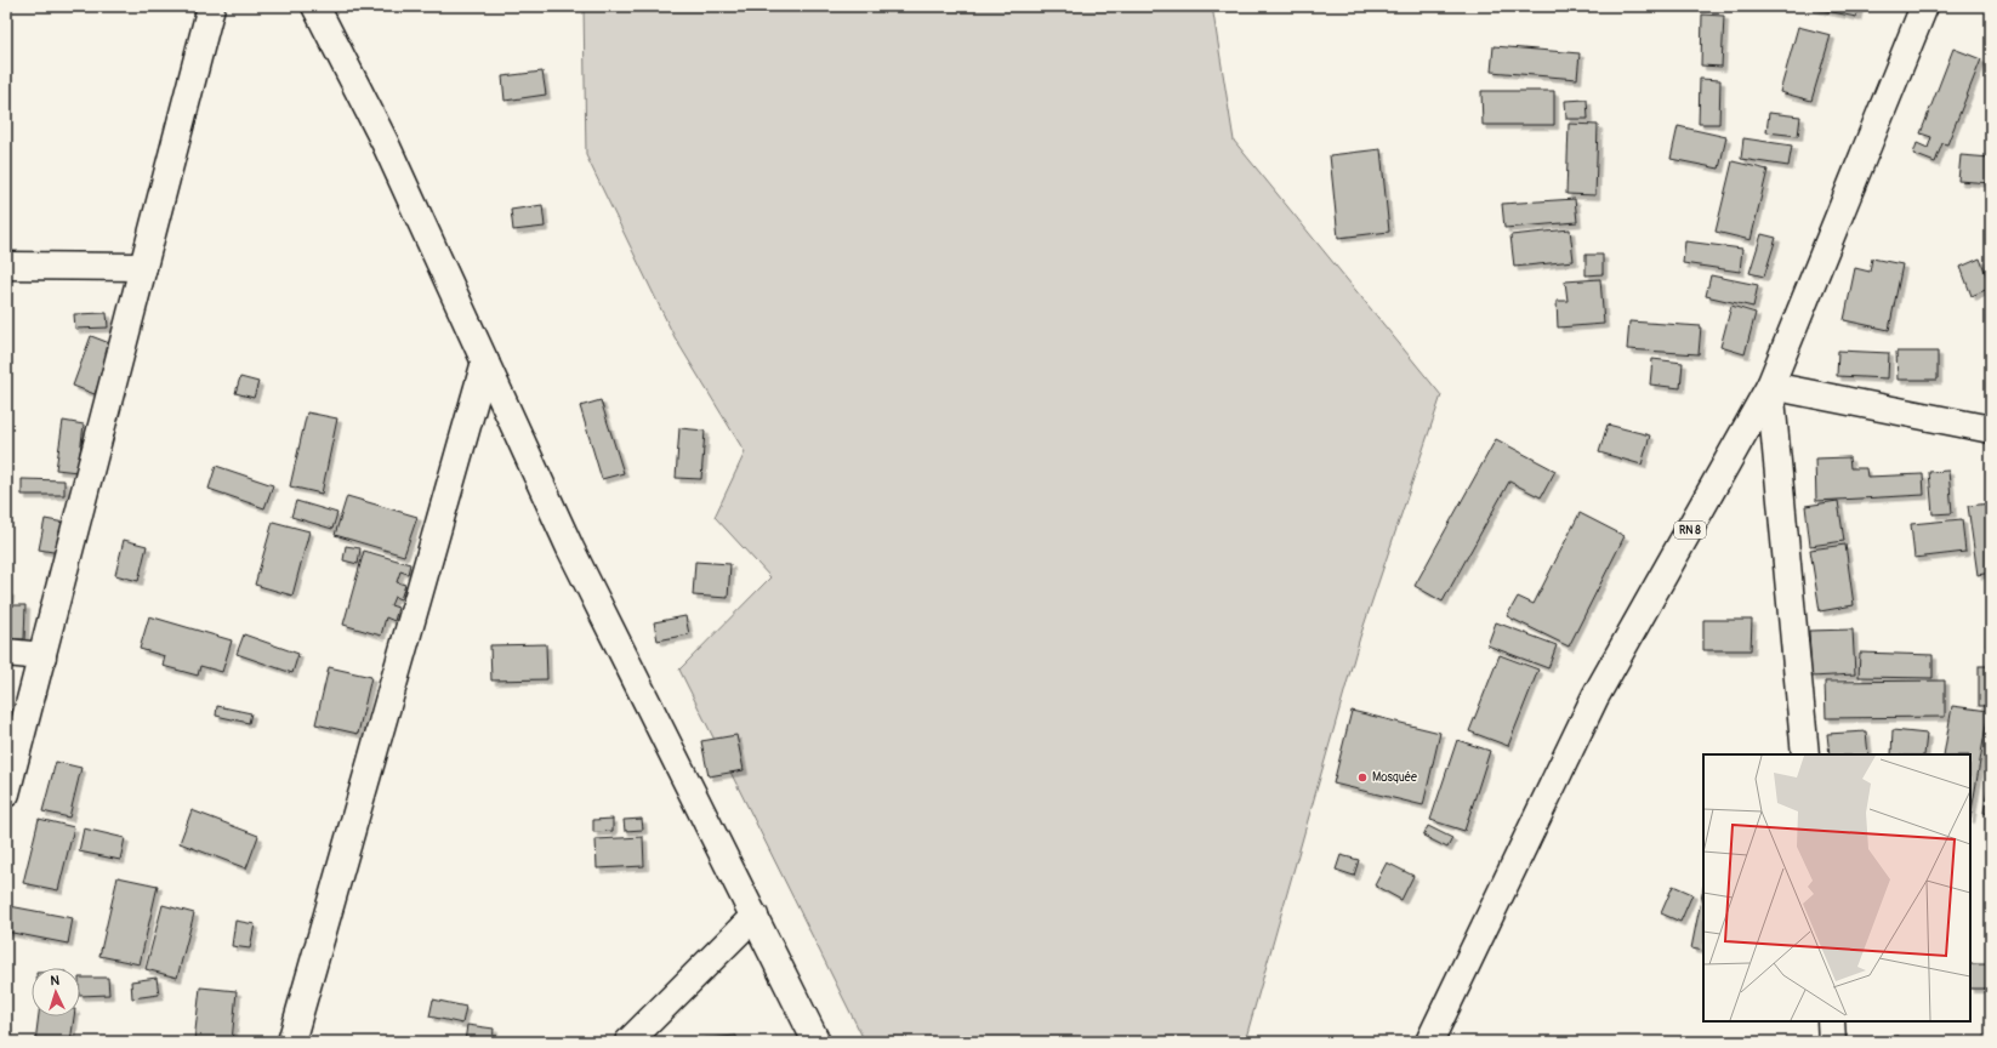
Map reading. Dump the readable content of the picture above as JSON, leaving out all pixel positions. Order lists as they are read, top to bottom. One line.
{"streets":{"street":["RN 8"]},"places":["Mosquée"],"north":"top"}
